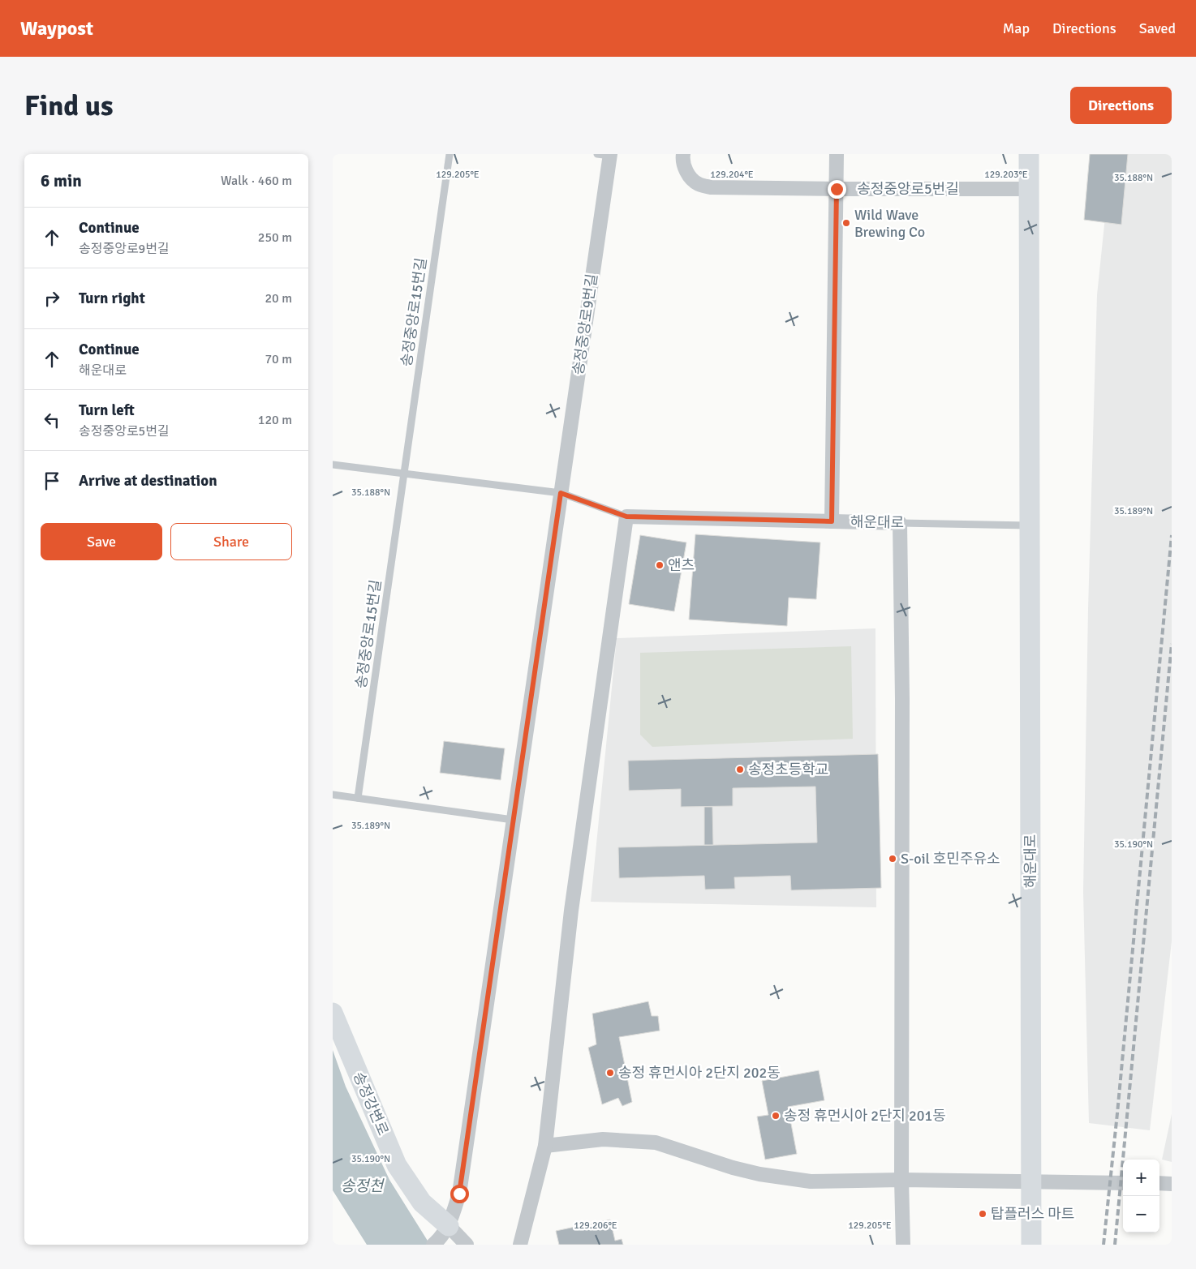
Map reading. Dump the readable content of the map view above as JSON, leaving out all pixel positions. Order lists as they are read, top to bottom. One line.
{"streets":{"main road":["해운대로","송정강변로"],"street":["송정중앙로5번길","송정중앙로9번길"],"lane":["송정중앙로15번길"]},"crossings":[["송정중앙로5번길","해운대로"],["송정중앙로9번길","송정강변로"]],"water":["송정천"],"places":["Wild Wave Brewing Co","앤츠","송정초등학교","S-oil 호민주유소","송정 휴먼시아 2단지 202동","송정 휴먼시아 2단지 201동","탑플러스 마트"],"page":{"header":"Waypost","nav":["Map","Directions","Saved"],"buttons":["Directions",["Save","Share"]],"title":"Find us","heading":["6 min","Walk · 460 m"],"list":[["Continue","송정중앙로9번길","250 m"],["Turn right","20 m"],["Continue","해운대로","70 m"],["Turn left","송정중앙로5번길","120 m"],"Arrive at destination"],"map_buttons":["+","−"]},"coordinates":["129.205°E","129.204°E","129.203°E","35.188°N","35.189°N","35.190°N","129.206°E"]}
